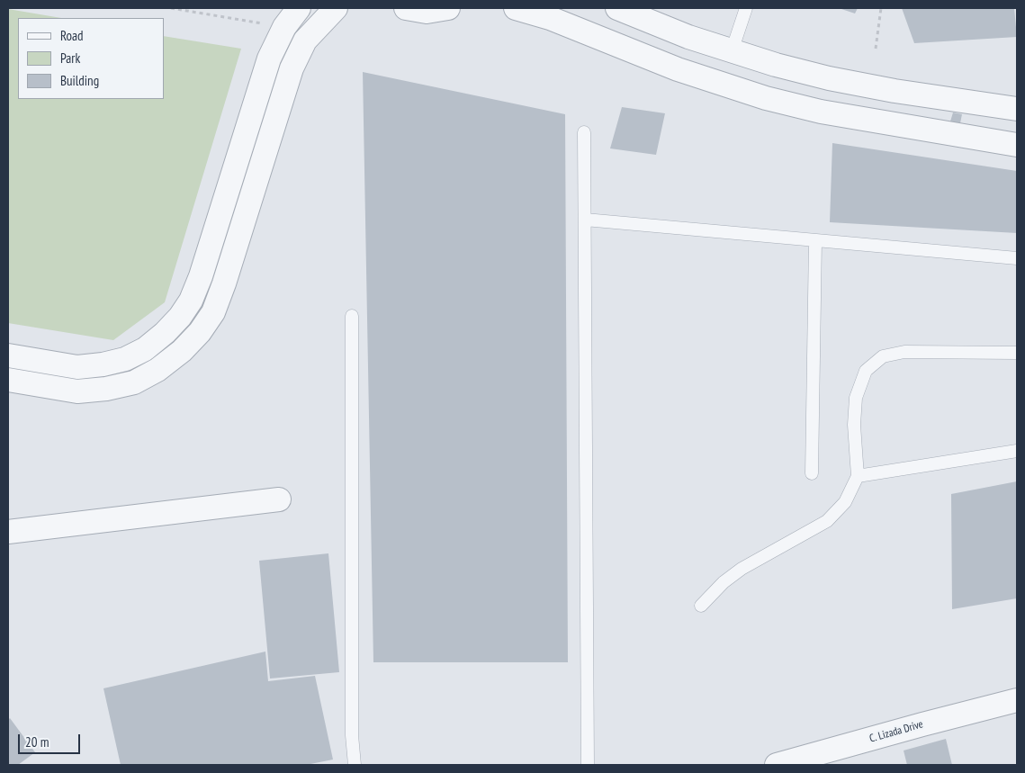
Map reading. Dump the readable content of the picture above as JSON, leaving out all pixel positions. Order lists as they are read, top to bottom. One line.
{"streets":{"street":["C. Lizada Drive"]},"legend":["Road","Park","Building"],"scale_bar":"20 m"}
